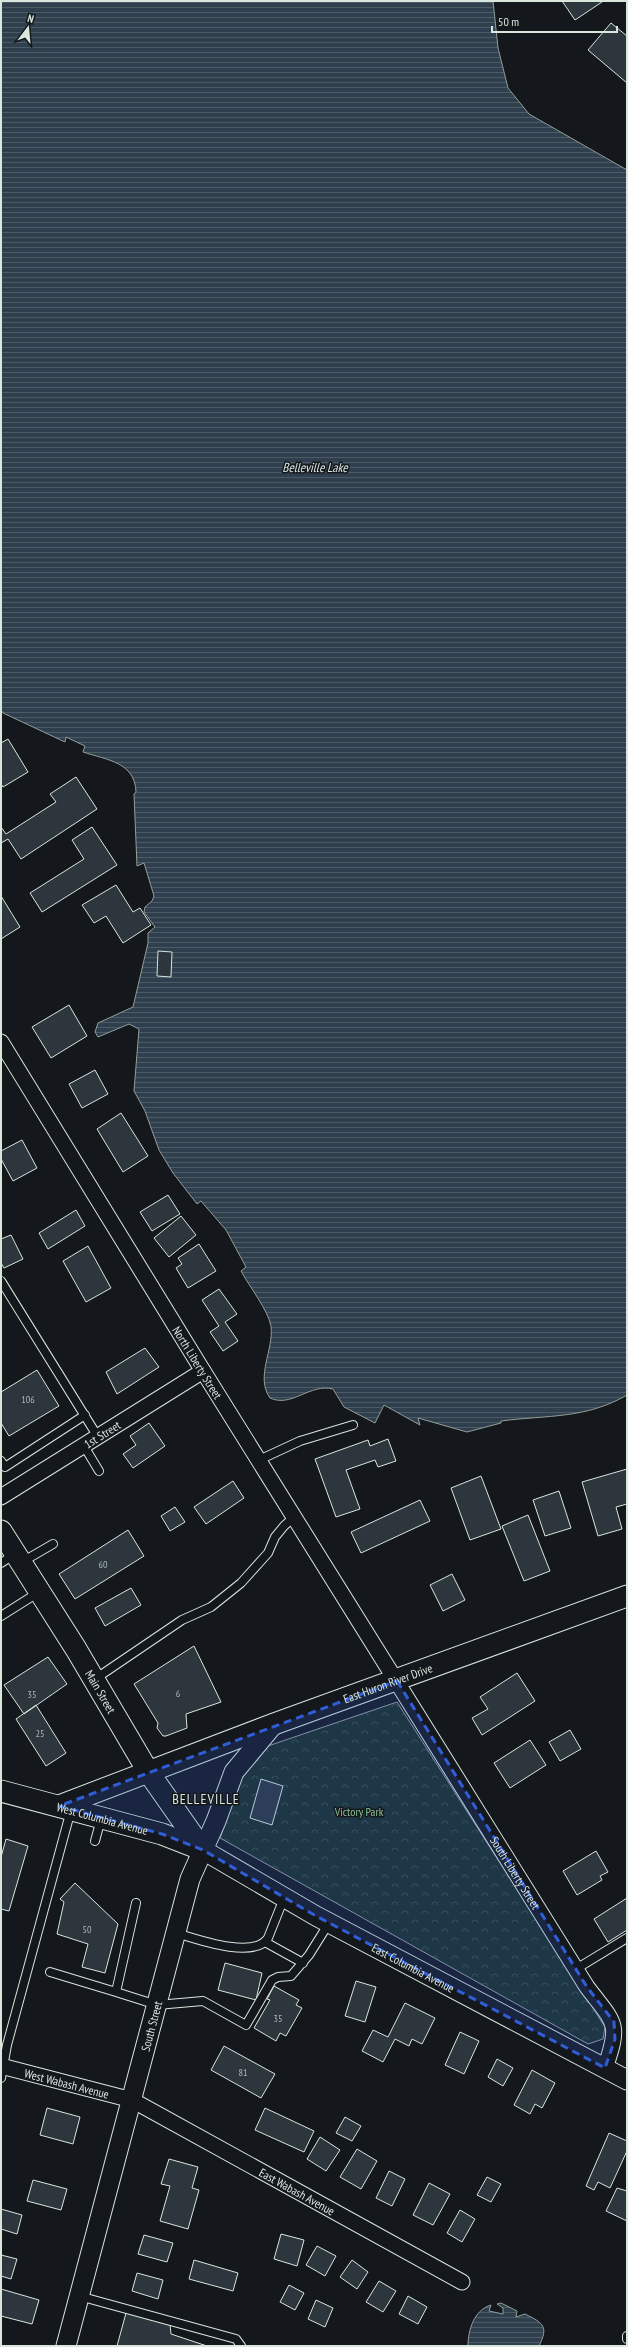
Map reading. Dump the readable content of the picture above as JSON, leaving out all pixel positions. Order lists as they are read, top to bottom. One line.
{"streets":{"main road":["East Huron River Drive","Main Street","West Columbia Avenue"],"street":["North Liberty Street","1st Street","South Liberty Street","East Columbia Avenue","South Street","West Wabash Avenue","East Wabash Avenue"]},"crossings":[["North Liberty Street","1st Street"],["North Liberty Street","East Huron River Drive"],["North Liberty Street","South Liberty Street"],["East Huron River Drive","Main Street"],["East Huron River Drive","West Columbia Avenue"],["East Huron River Drive","South Liberty Street"],["East Huron River Drive","South Street"],["Main Street","West Columbia Avenue"],["Main Street","East Columbia Avenue"],["Main Street","South Street"],["West Columbia Avenue","East Columbia Avenue"],["West Columbia Avenue","South Street"],["South Liberty Street","East Columbia Avenue"],["East Columbia Avenue","South Street"],["South Street","West Wabash Avenue"],["South Street","East Wabash Avenue"],["West Wabash Avenue","East Wabash Avenue"]],"districts":["BELLEVILLE"],"water":["Belleville Lake"],"parks":["Victory Park"],"house_numbers":["106","60","6","35","25","50","35","81"],"scale_bar":"50 m","north":"top"}
